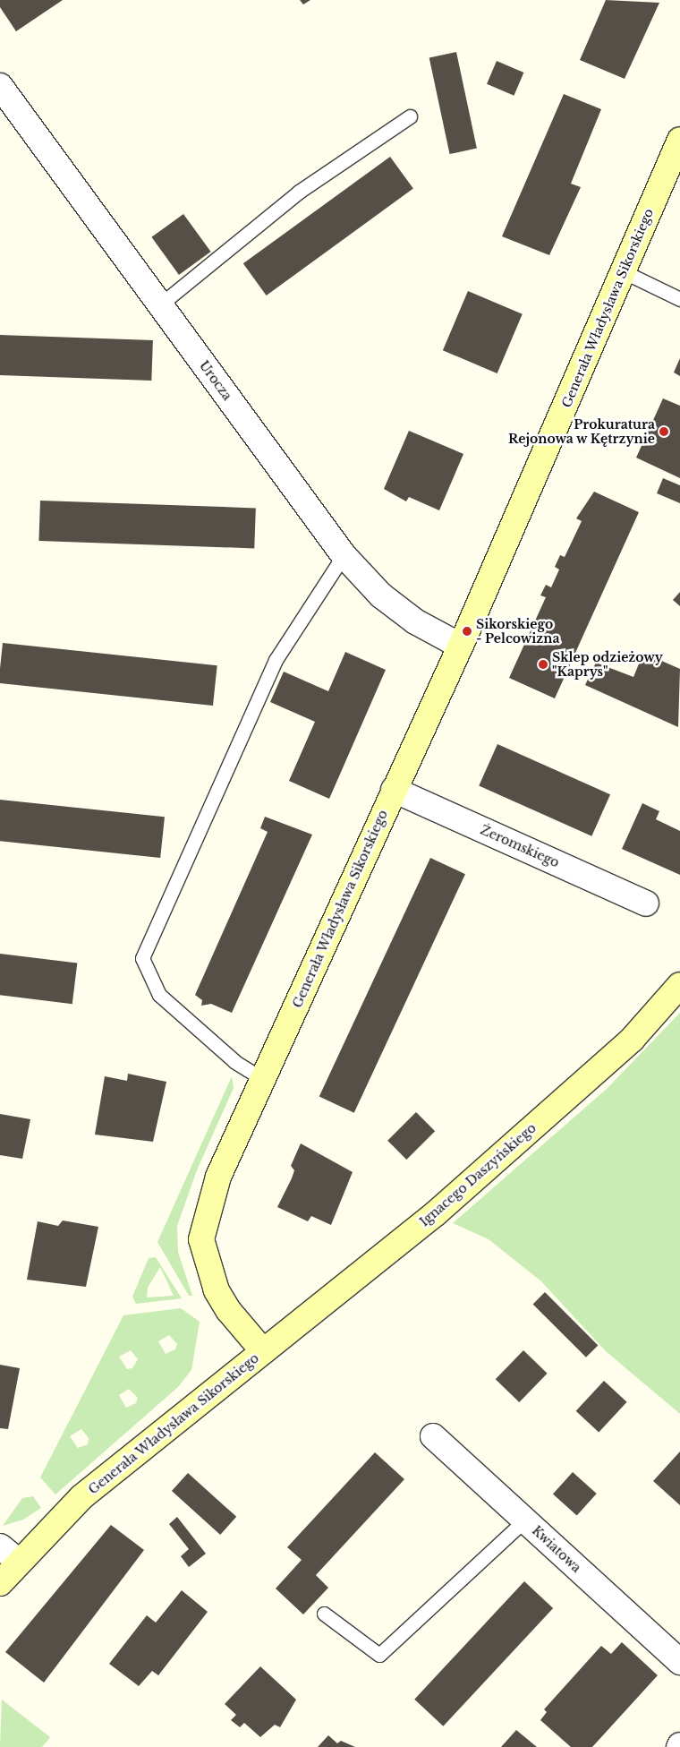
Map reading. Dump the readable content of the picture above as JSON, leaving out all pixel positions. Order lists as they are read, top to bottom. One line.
{"streets":{"street":["Generała Władysława Sikorskiego","Urocza","Żeromskiego","Ignacego Daszyńskiego","Kwiatowa"]},"crossings":[["Generała Władysława Sikorskiego","Urocza"],["Generała Władysława Sikorskiego","Żeromskiego"],["Generała Władysława Sikorskiego","Ignacego Daszyńskiego"]],"places":["Prokuratura Rejonowa w Kętrzynie","Sikorskiego - Pelcowizna","Sklep odzieżowy \"Kaprys\""]}
